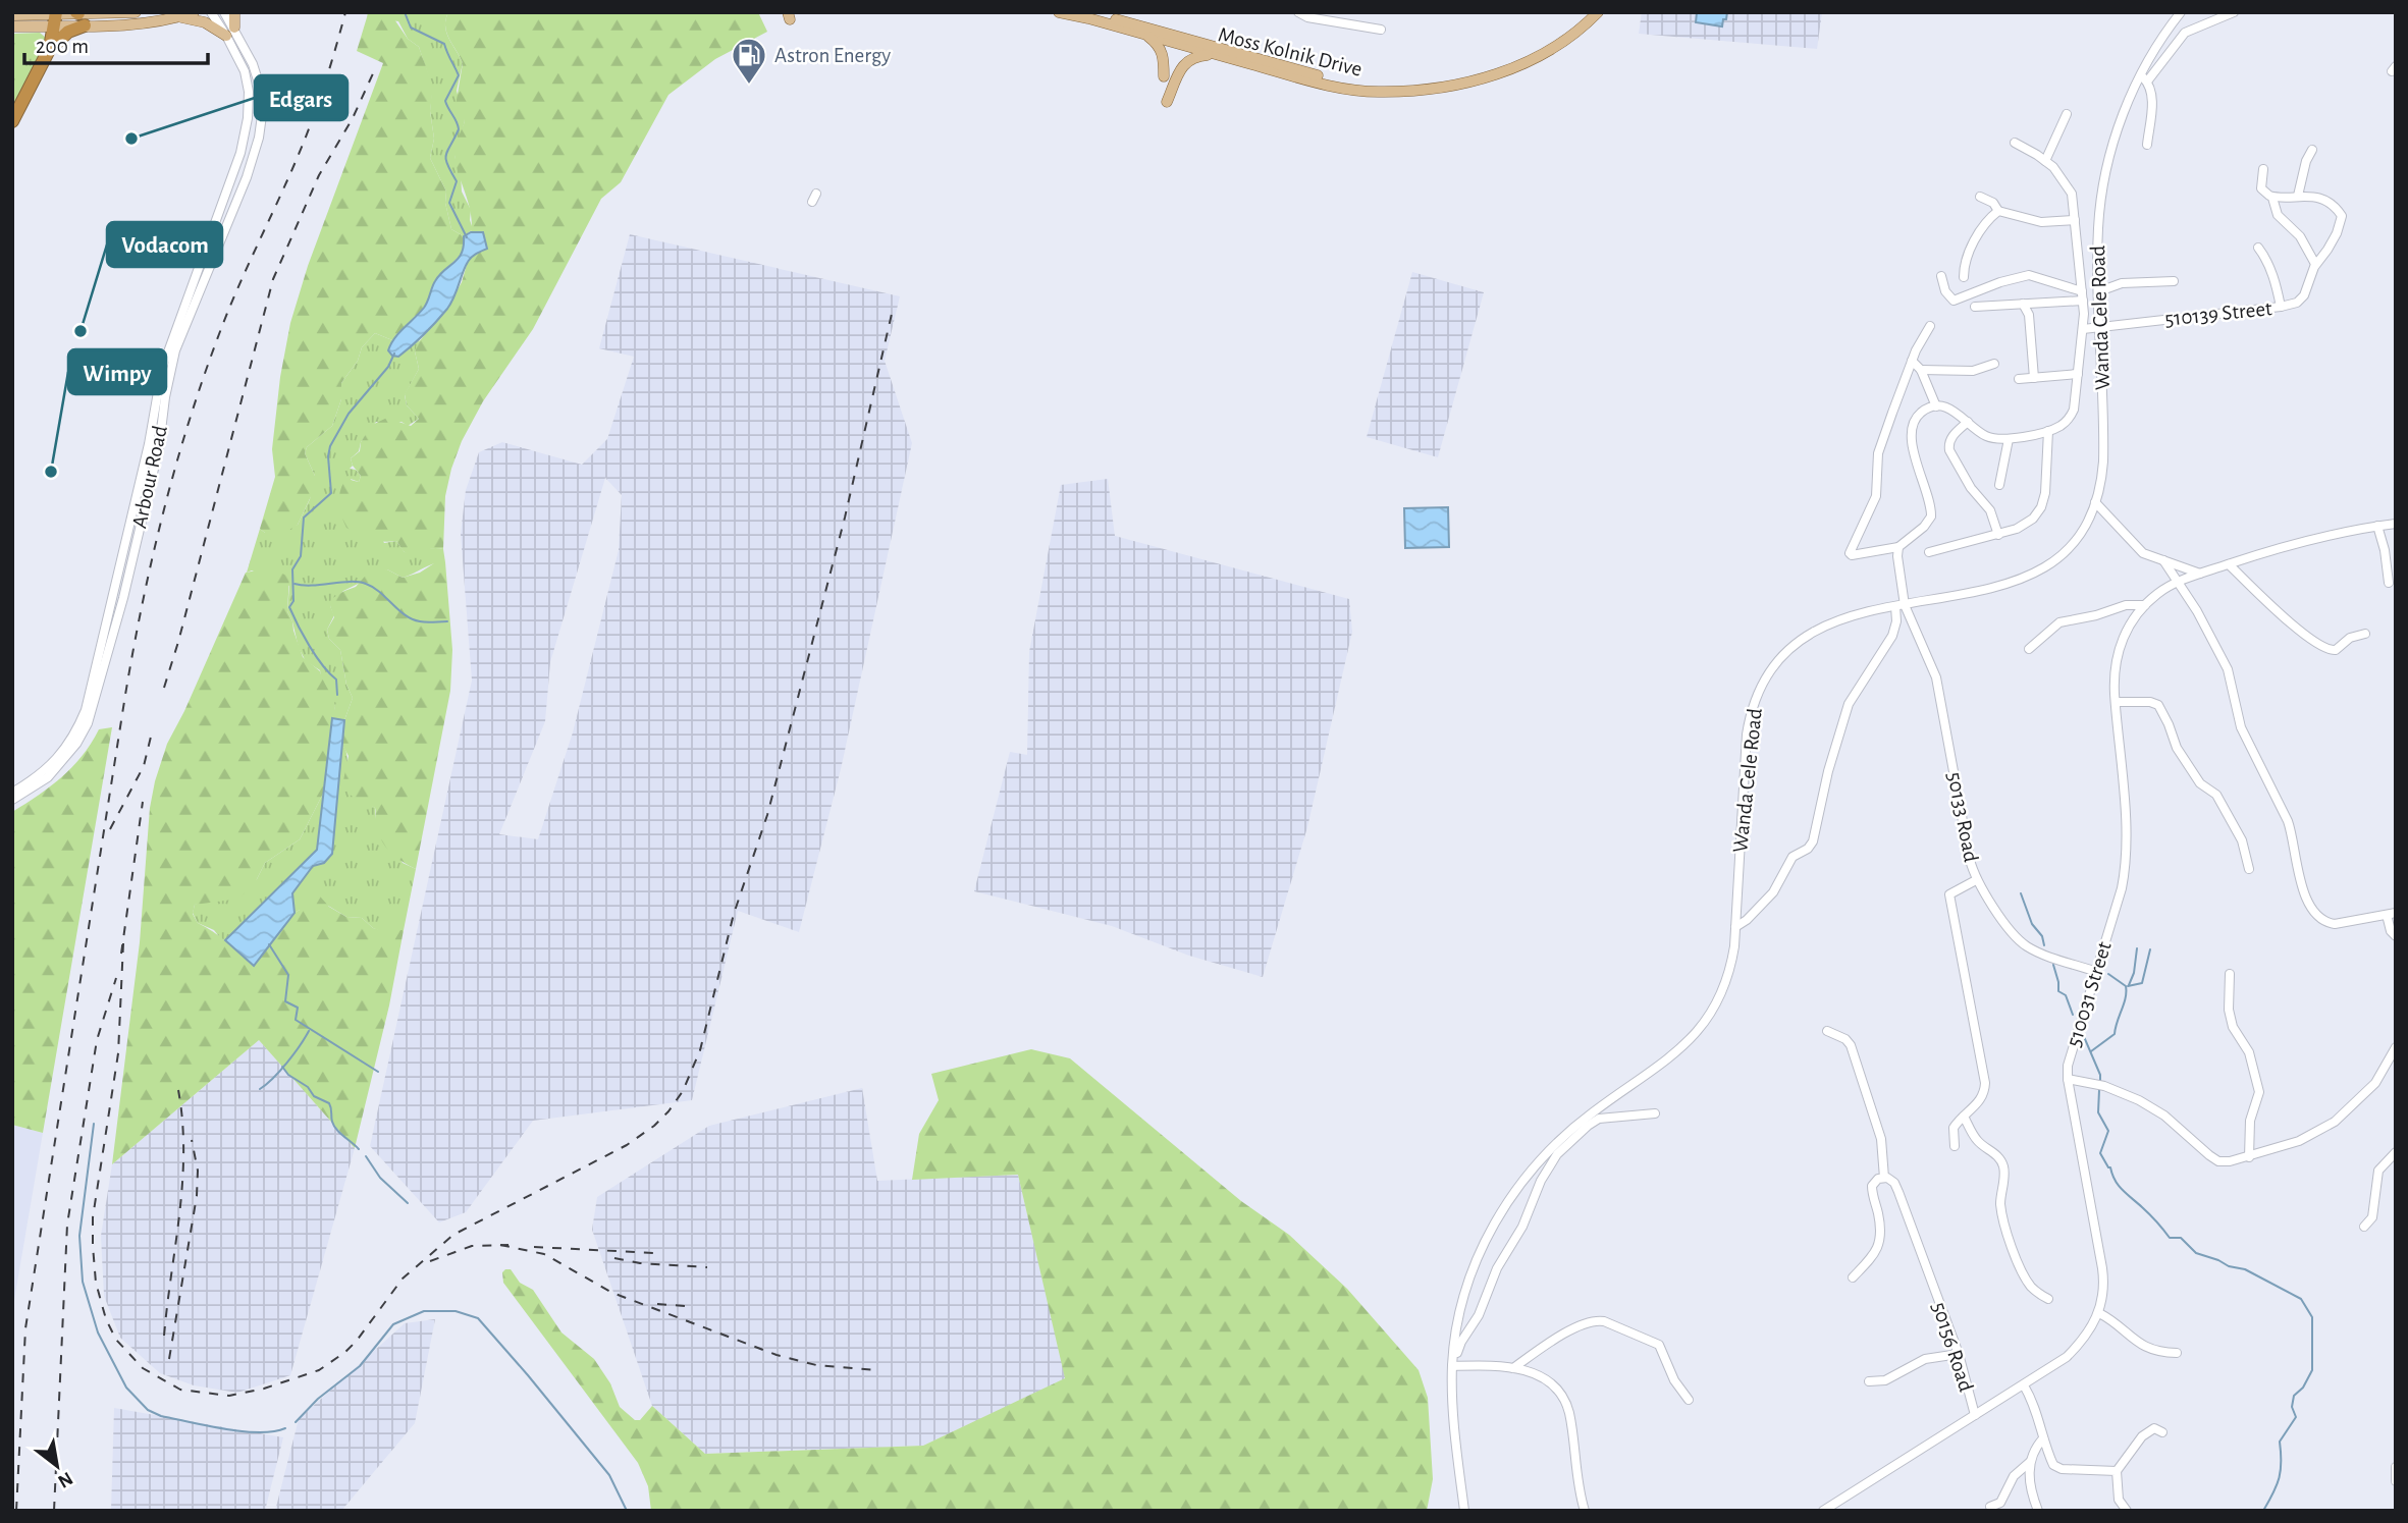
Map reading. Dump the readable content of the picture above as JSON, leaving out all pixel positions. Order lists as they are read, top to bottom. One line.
{"streets":{"main road":["Moss Kolnik Drive"],"street":["510139 Street","Wanda Cele Road","Arbour Road","50133 Road","510031 Street","50156 Road"]},"crossings":[["510139 Street","Wanda Cele Road"],["Wanda Cele Road","50133 Road"],["50133 Road","510031 Street"],["510031 Street","50156 Road"]],"places":{"fuel station":["Astron Energy"],"other":["Edgars","Vodacom","Wimpy"]},"scale_bar":"200 m","north":"bottom right"}
